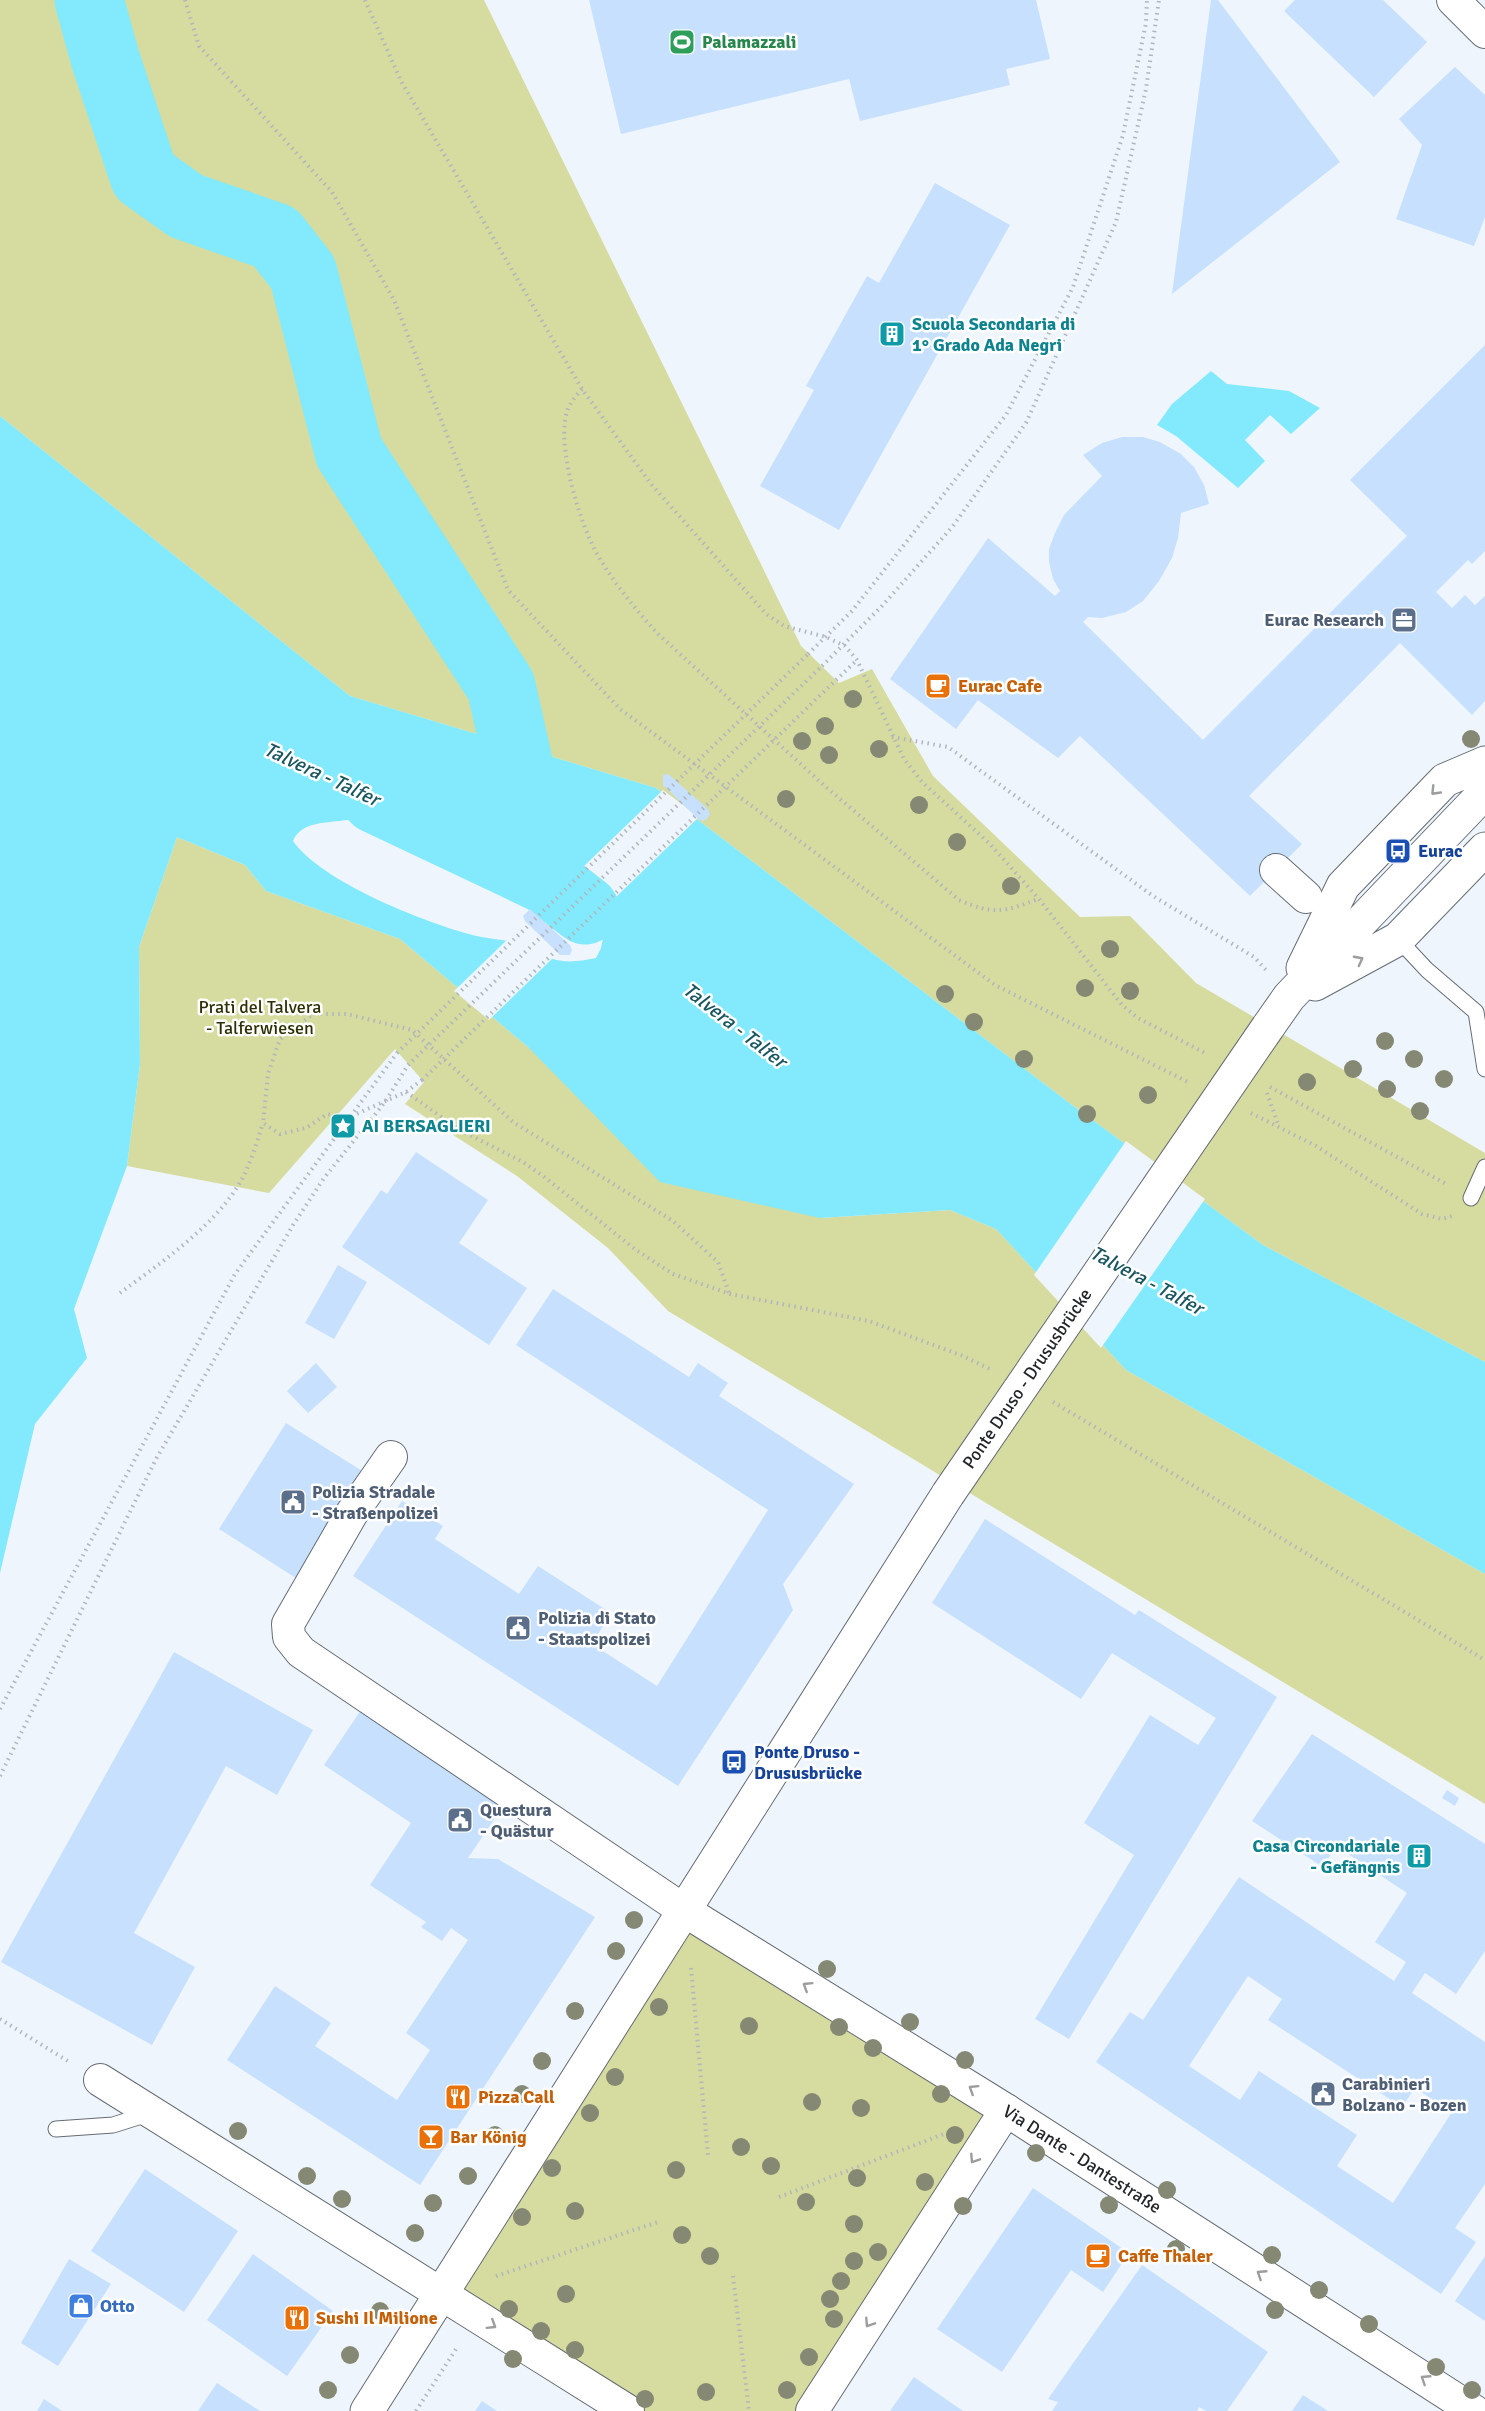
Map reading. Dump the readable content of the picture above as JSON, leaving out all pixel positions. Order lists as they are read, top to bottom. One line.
{"streets":{"main road":["Ponte Druso - Drususbrücke"],"street":["Via Dante - Dantestraße"]},"crossings":[["Ponte Druso - Drususbrücke","Via Dante - Dantestraße"]],"one_way":["Via Dante - Dantestraße"],"water":["Talvera - Talfer"],"parks":["Prati del Talvera - Talferwiesen"],"places":{"sports":["Palamazzali"],"building":["Scuola Secondaria di 1° Grado Ada Negri","Casa Circondariale - Gefängnis"],"office":["Eurac Research"],"cafe":["Eurac Cafe","Caffe Thaler"],"bus stop":["Eurac","Ponte Druso - Drususbrücke"],"place":["AI BERSAGLIERI"],"public building":["Polizia Stradale - Straßenpolizei","Polizia di Stato - Staatspolizei","Questura - Quästur","Carabinieri Bolzano - Bozen"],"restaurant":["Pizza Call","Sushi Il Milione"],"bar":["Bar König"],"shop":["Otto"]}}
